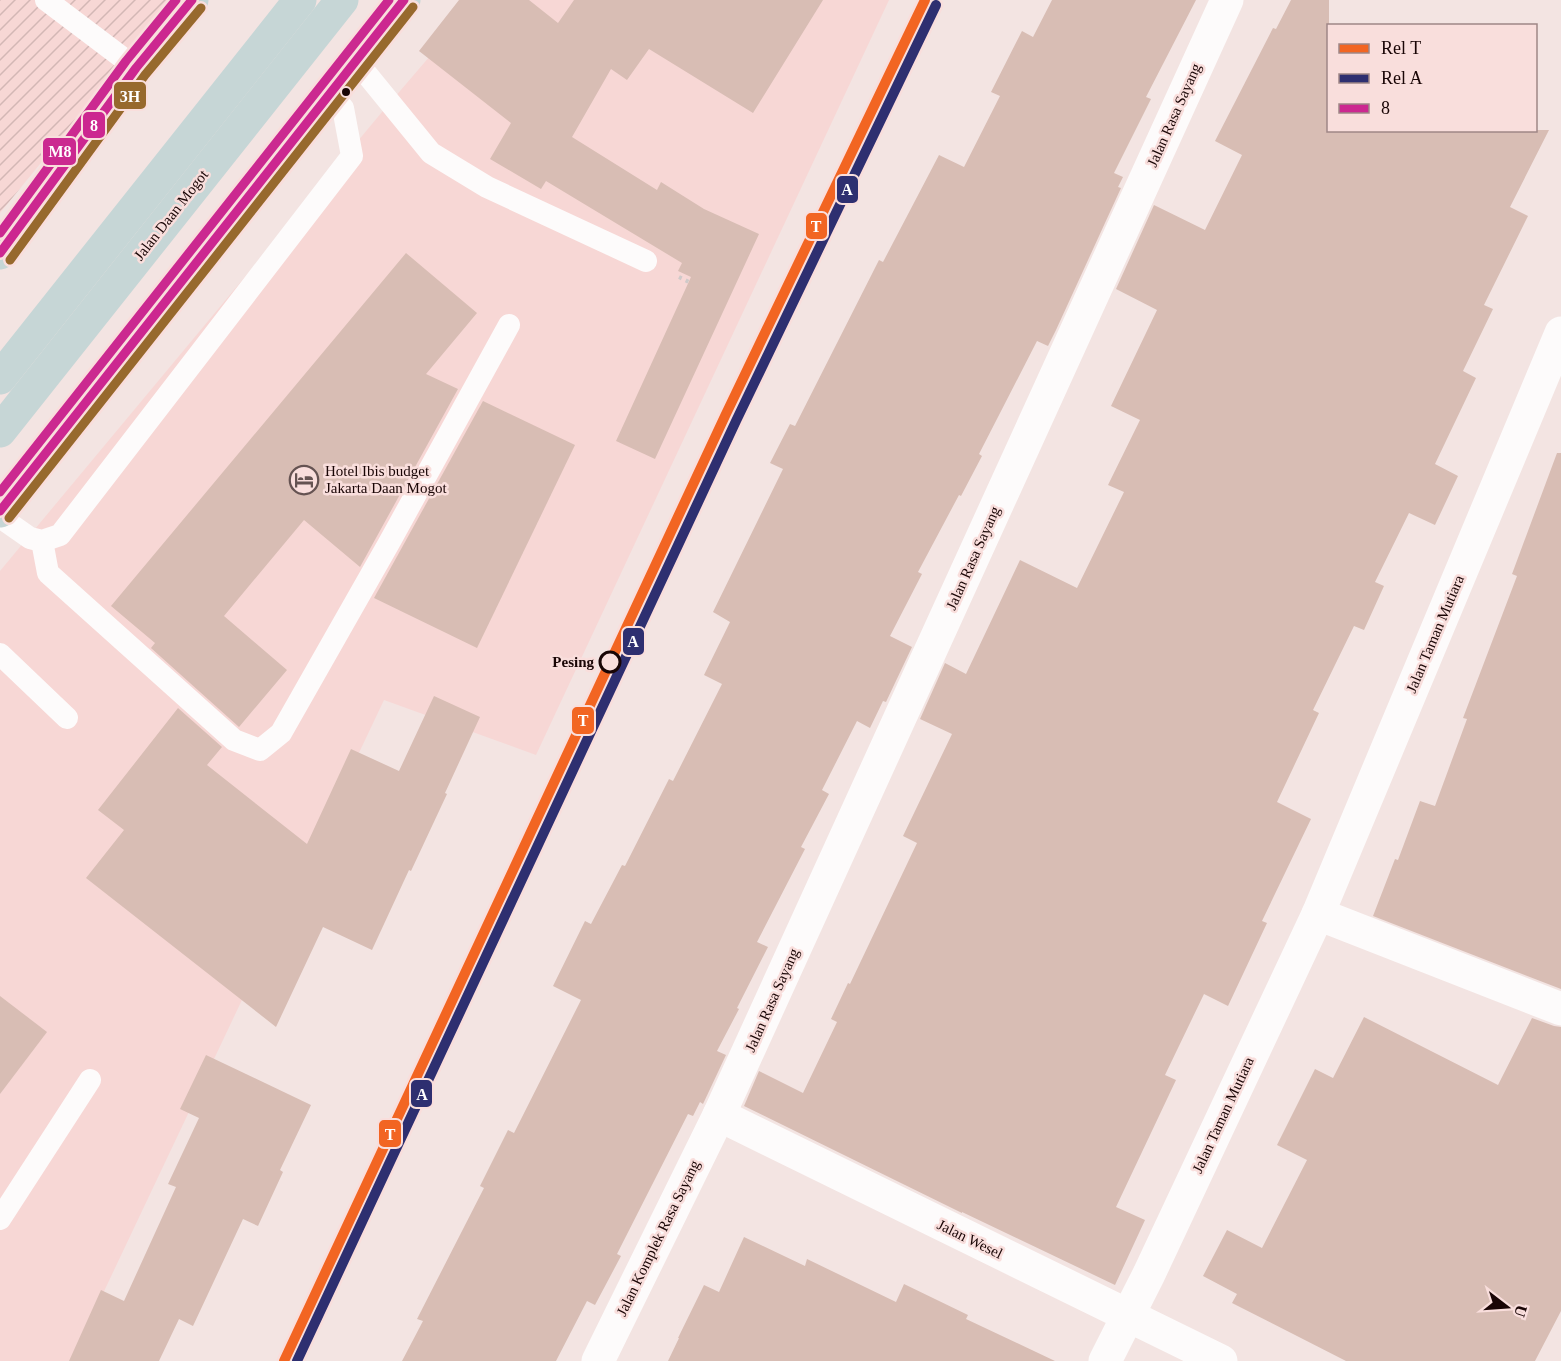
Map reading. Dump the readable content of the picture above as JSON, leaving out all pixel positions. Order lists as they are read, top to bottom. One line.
{"streets":{"highway":["Jalan Daan Mogot"],"street":["Jalan Rasa Sayang","Jalan Taman Mutiara","Jalan Komplek Rasa Sayang","Jalan Wesel"]},"crossings":[["Jalan Rasa Sayang","Jalan Komplek Rasa Sayang"],["Jalan Rasa Sayang","Jalan Wesel"],["Jalan Taman Mutiara","Jalan Wesel"],["Jalan Komplek Rasa Sayang","Jalan Wesel"]],"places":{"hotel":["Hotel Ibis budget Jakarta Daan Mogot"],"other":["Pesing"]},"lines":["rail line T","transit line 8","transit line M8","rail line A","transit line 3H"],"legend":["Rel T","Rel A","8"],"north":"right"}
